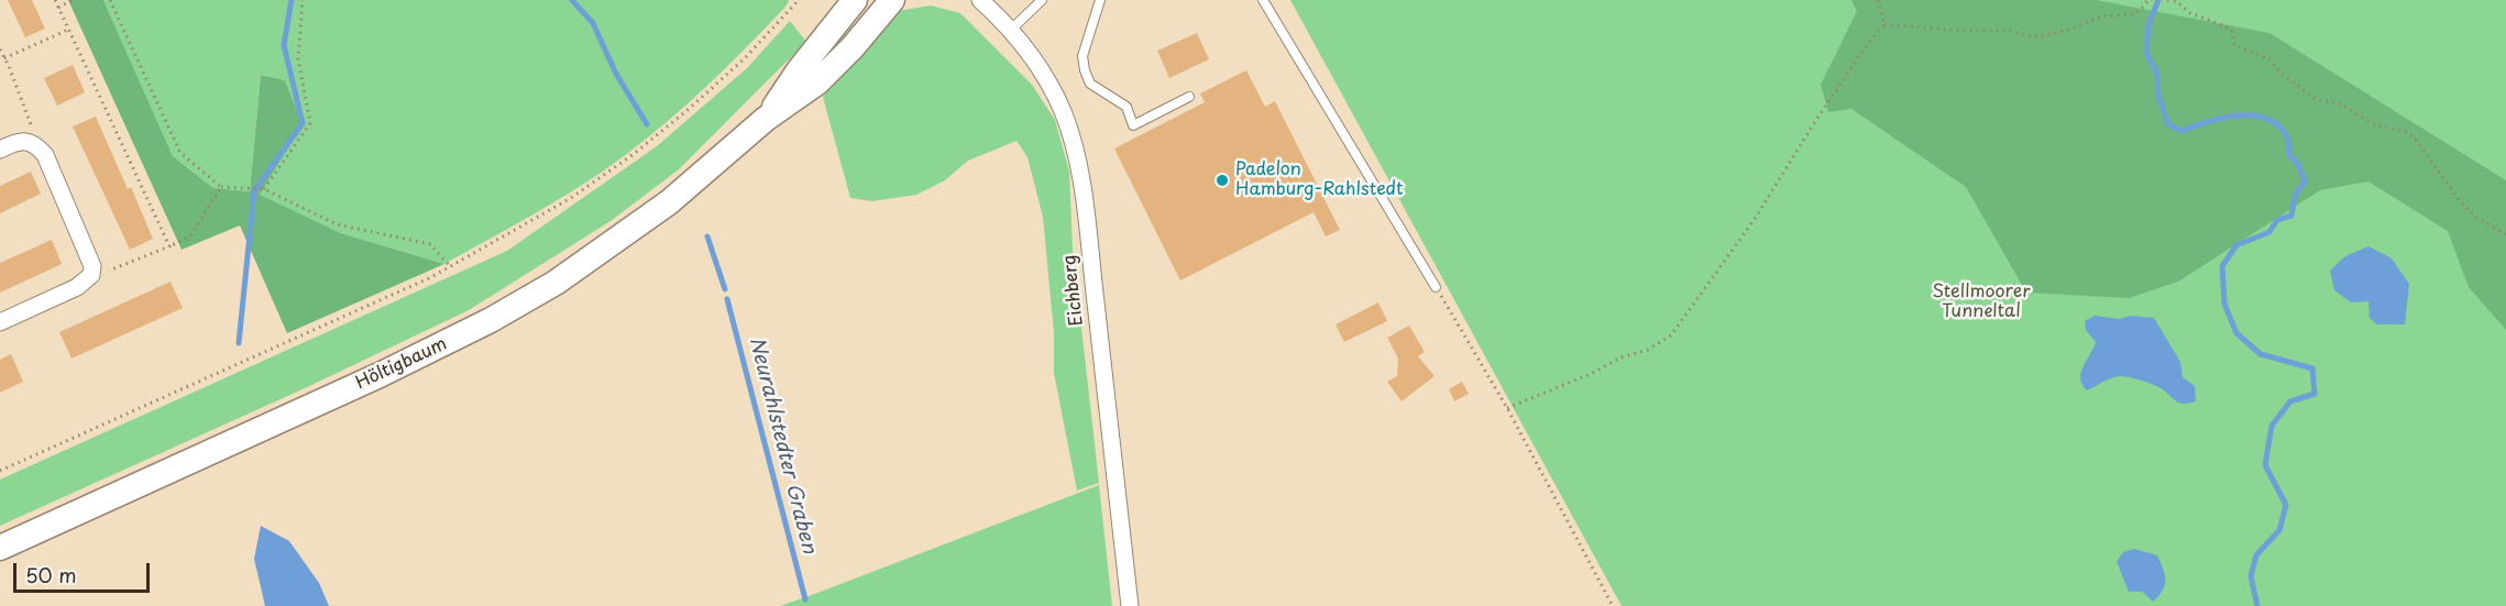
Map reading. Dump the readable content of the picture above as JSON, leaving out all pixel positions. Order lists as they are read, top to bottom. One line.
{"streets":{"main road":["Höltigbaum"],"street":["Eichberg"]},"water":["Neurahlstedter Graben"],"parks":["Stellmoorer Tunneltal"],"places":["Padelon Hamburg-Rahlstedt"],"scale_bar":"50 m"}
